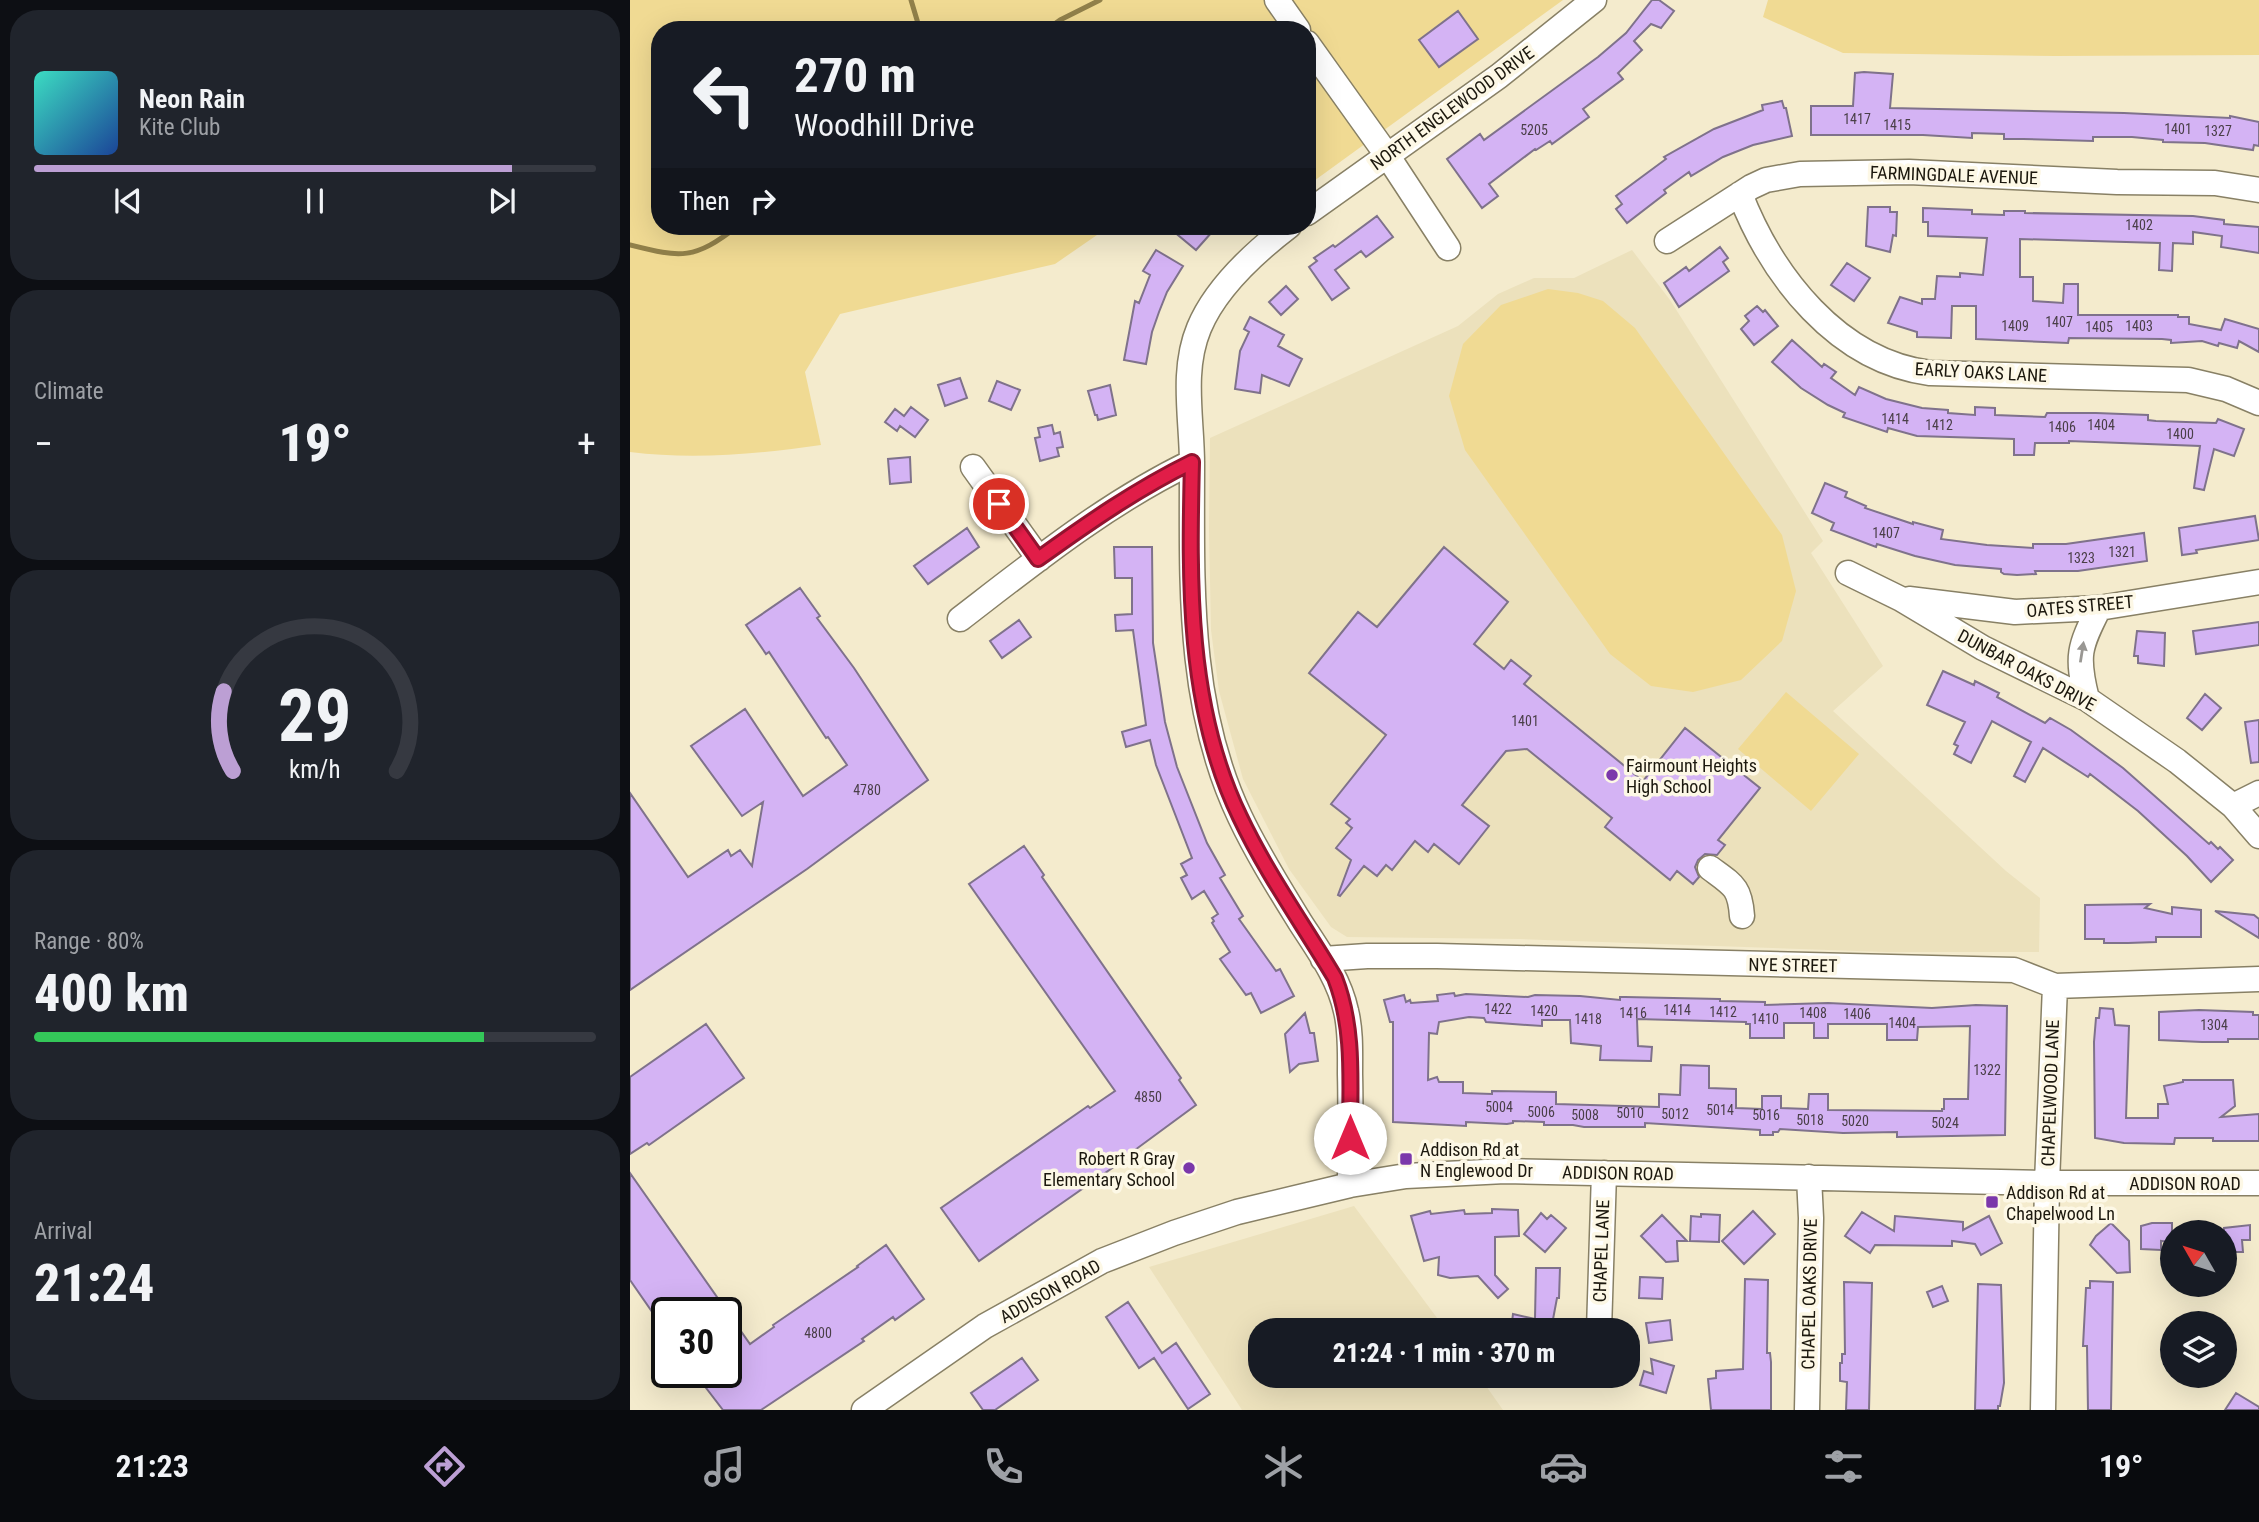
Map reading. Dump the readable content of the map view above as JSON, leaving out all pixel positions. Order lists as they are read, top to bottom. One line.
{"streets":{"street":["NORTH ENGLEWOOD DRIVE","FARMINGDALE AVENUE","EARLY OAKS LANE","OATES STREET","DUNBAR OAKS DRIVE","NYE STREET","CHAPELWOOD LANE","ADDISON ROAD","CHAPEL LANE","CHAPEL OAKS DRIVE"]},"crossings":[["FARMINGDALE AVENUE","EARLY OAKS LANE"],["OATES STREET","DUNBAR OAKS DRIVE"],["NYE STREET","CHAPELWOOD LANE"],["CHAPELWOOD LANE","ADDISON ROAD"],["ADDISON ROAD","CHAPEL LANE"],["ADDISON ROAD","CHAPEL OAKS DRIVE"]],"places":{"other":["Fairmount Heights High School","Robert R Gray Elementary School"],"transit":["Addison Rd at N Englewood Dr","Addison Rd at Chapelwood Ln"]},"house_numbers":["1417","1415","1401","5205","1327","1402","1407","1409","1403","1405","1414","1412","1404","1406","1400","1407","1321","1323","1401","4780","1422","1414","1420","1412","1416","1408","1406","1418","1410","1404","1304","1322","4850","5004","5014","5006","5010","5012","5008","5016","5018","5020","5024","4800"],"north":"top left","page":{"turn":["270 m","Woodhill Drive"],"song":["Neon Rain","Kite Club"],"then":"Then","tile":["Climate",["Range · 80%","400 km"],["Arrival","21:24"]],"heat":["−","19°","+"],"limit":"30","trip":"21:24 · 1 min · 370 m","tabs":["21:23","19°"],"gauge":["29","km/h"]}}
